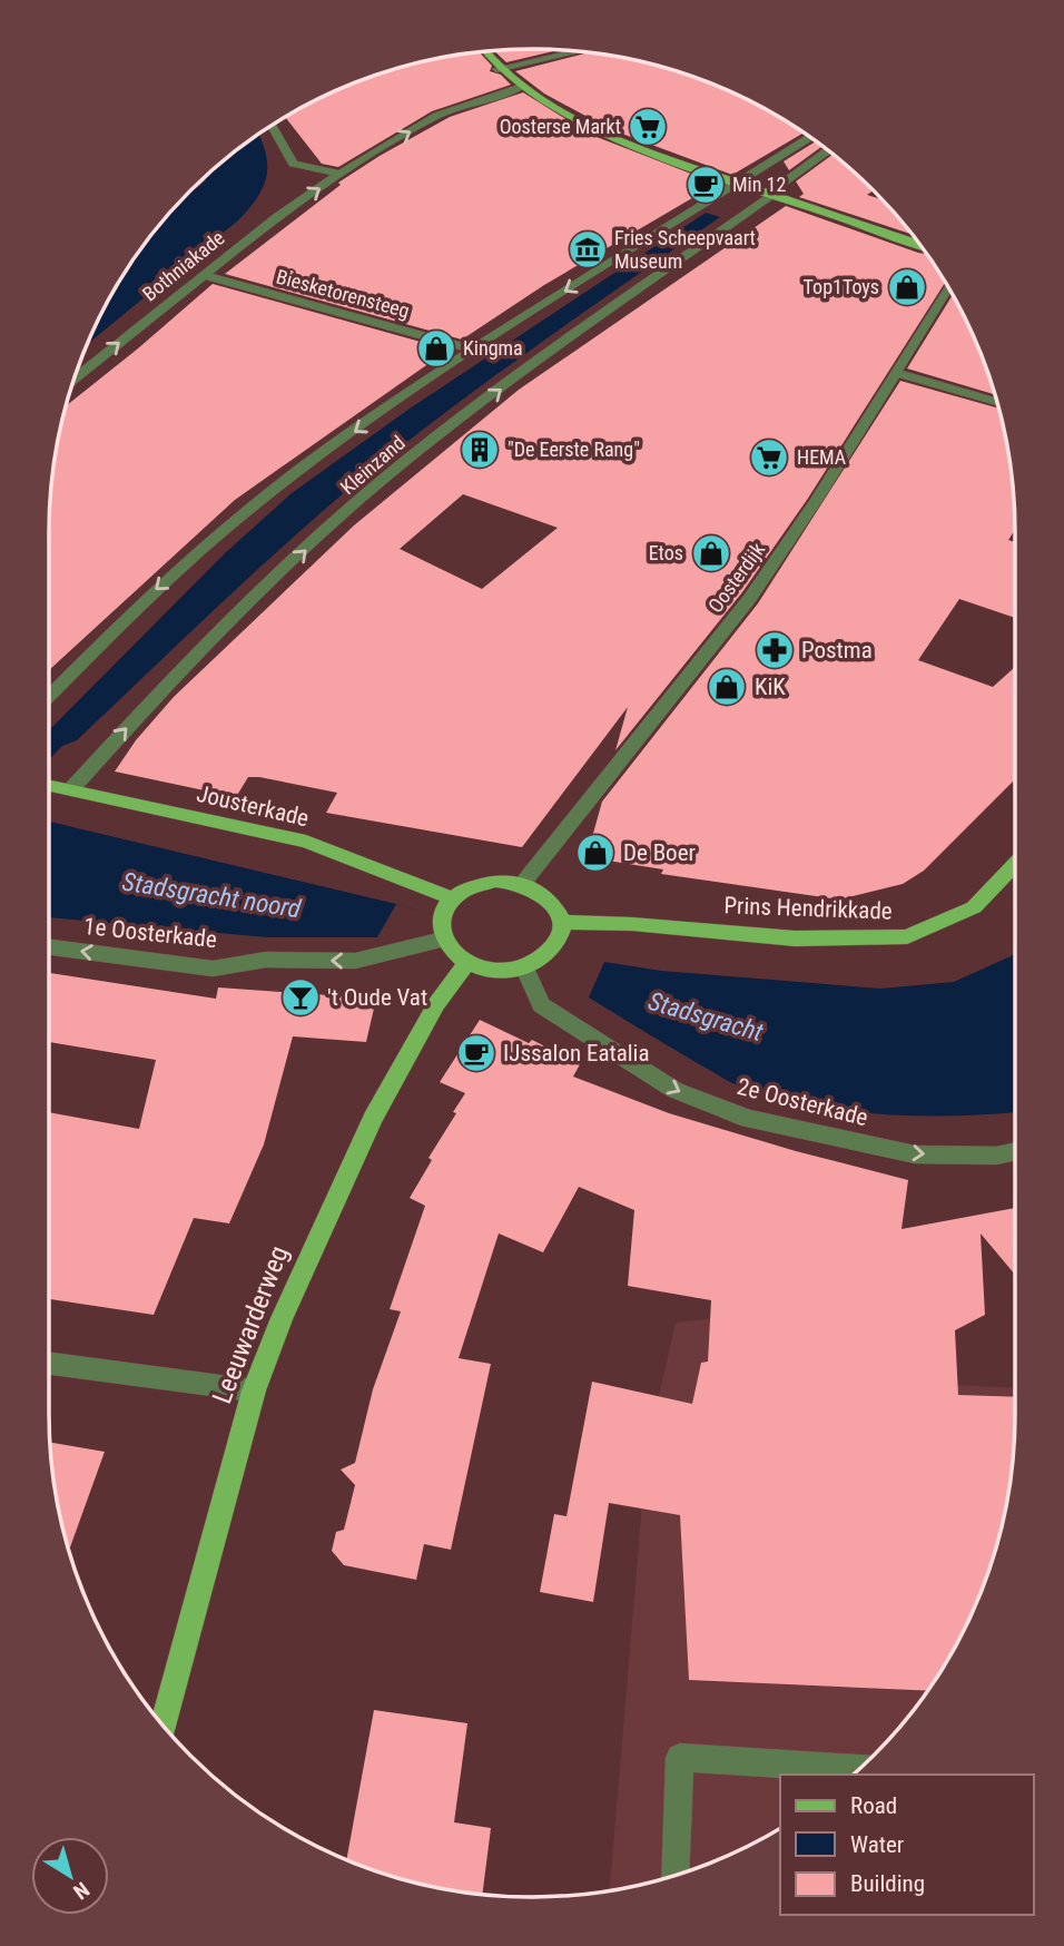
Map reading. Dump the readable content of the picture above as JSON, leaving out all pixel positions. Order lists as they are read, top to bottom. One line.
{"streets":{"main road":["Jousterkade","Prins Hendrikkade","Leeuwarderweg"],"street":["Bothniakade","Biesketorensteeg","Kleinzand","Oosterdijk","1e Oosterkade","2e Oosterkade"]},"crossings":[["Bothniakade","Biesketorensteeg"],["Biesketorensteeg","Kleinzand"],["Kleinzand","Jousterkade"],["Oosterdijk","Jousterkade"],["Oosterdijk","Prins Hendrikkade"],["Oosterdijk","1e Oosterkade"],["Oosterdijk","2e Oosterkade"],["Oosterdijk","Leeuwarderweg"],["Jousterkade","Prins Hendrikkade"],["Jousterkade","1e Oosterkade"],["Jousterkade","2e Oosterkade"],["Jousterkade","Leeuwarderweg"],["Prins Hendrikkade","1e Oosterkade"],["Prins Hendrikkade","2e Oosterkade"],["Prins Hendrikkade","Leeuwarderweg"],["1e Oosterkade","2e Oosterkade"],["1e Oosterkade","Leeuwarderweg"],["2e Oosterkade","Leeuwarderweg"]],"one_way":["Bothniakade","1e Oosterkade","2e Oosterkade"],"water":["Stadsgracht noord","Stadsgracht"],"places":{"supermarket":["Oosterse Markt","HEMA"],"cafe":["Min 12","IJssalon Eatalia"],"museum":["Fries Scheepvaart Museum"],"shop":["Top1Toys","Kingma","Etos","KiK","De Boer"],"building":["\"De Eerste Rang\""],"pharmacy":["Postma"],"bar":["'t Oude Vat"]},"legend":["Road","Water","Building"],"north":"bottom right"}
